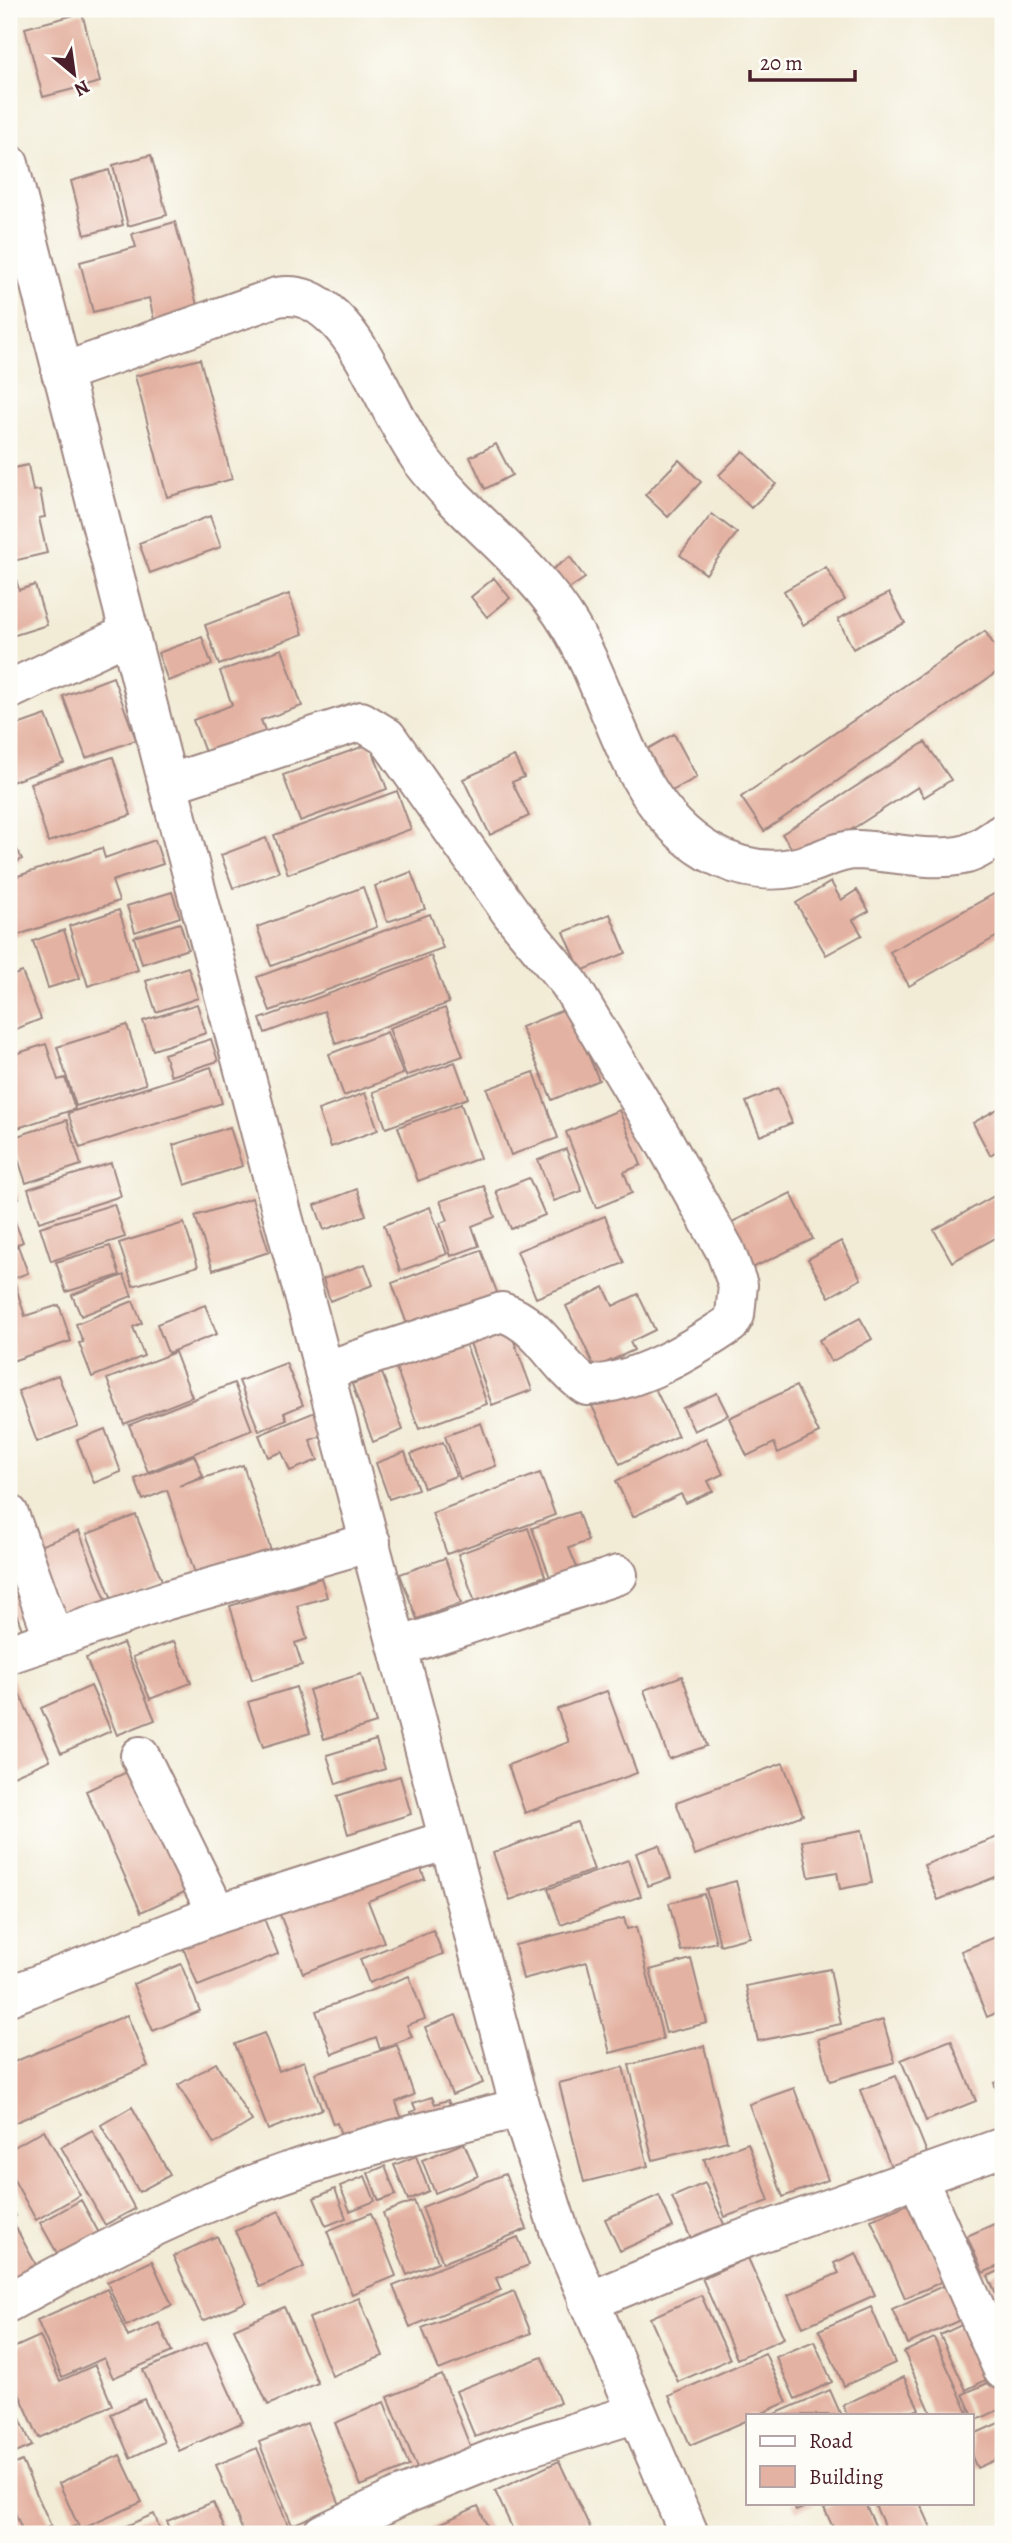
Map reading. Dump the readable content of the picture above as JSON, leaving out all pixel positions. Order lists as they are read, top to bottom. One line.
{"legend":["Road","Building"],"scale_bar":"20 m","north":"bottom right"}
